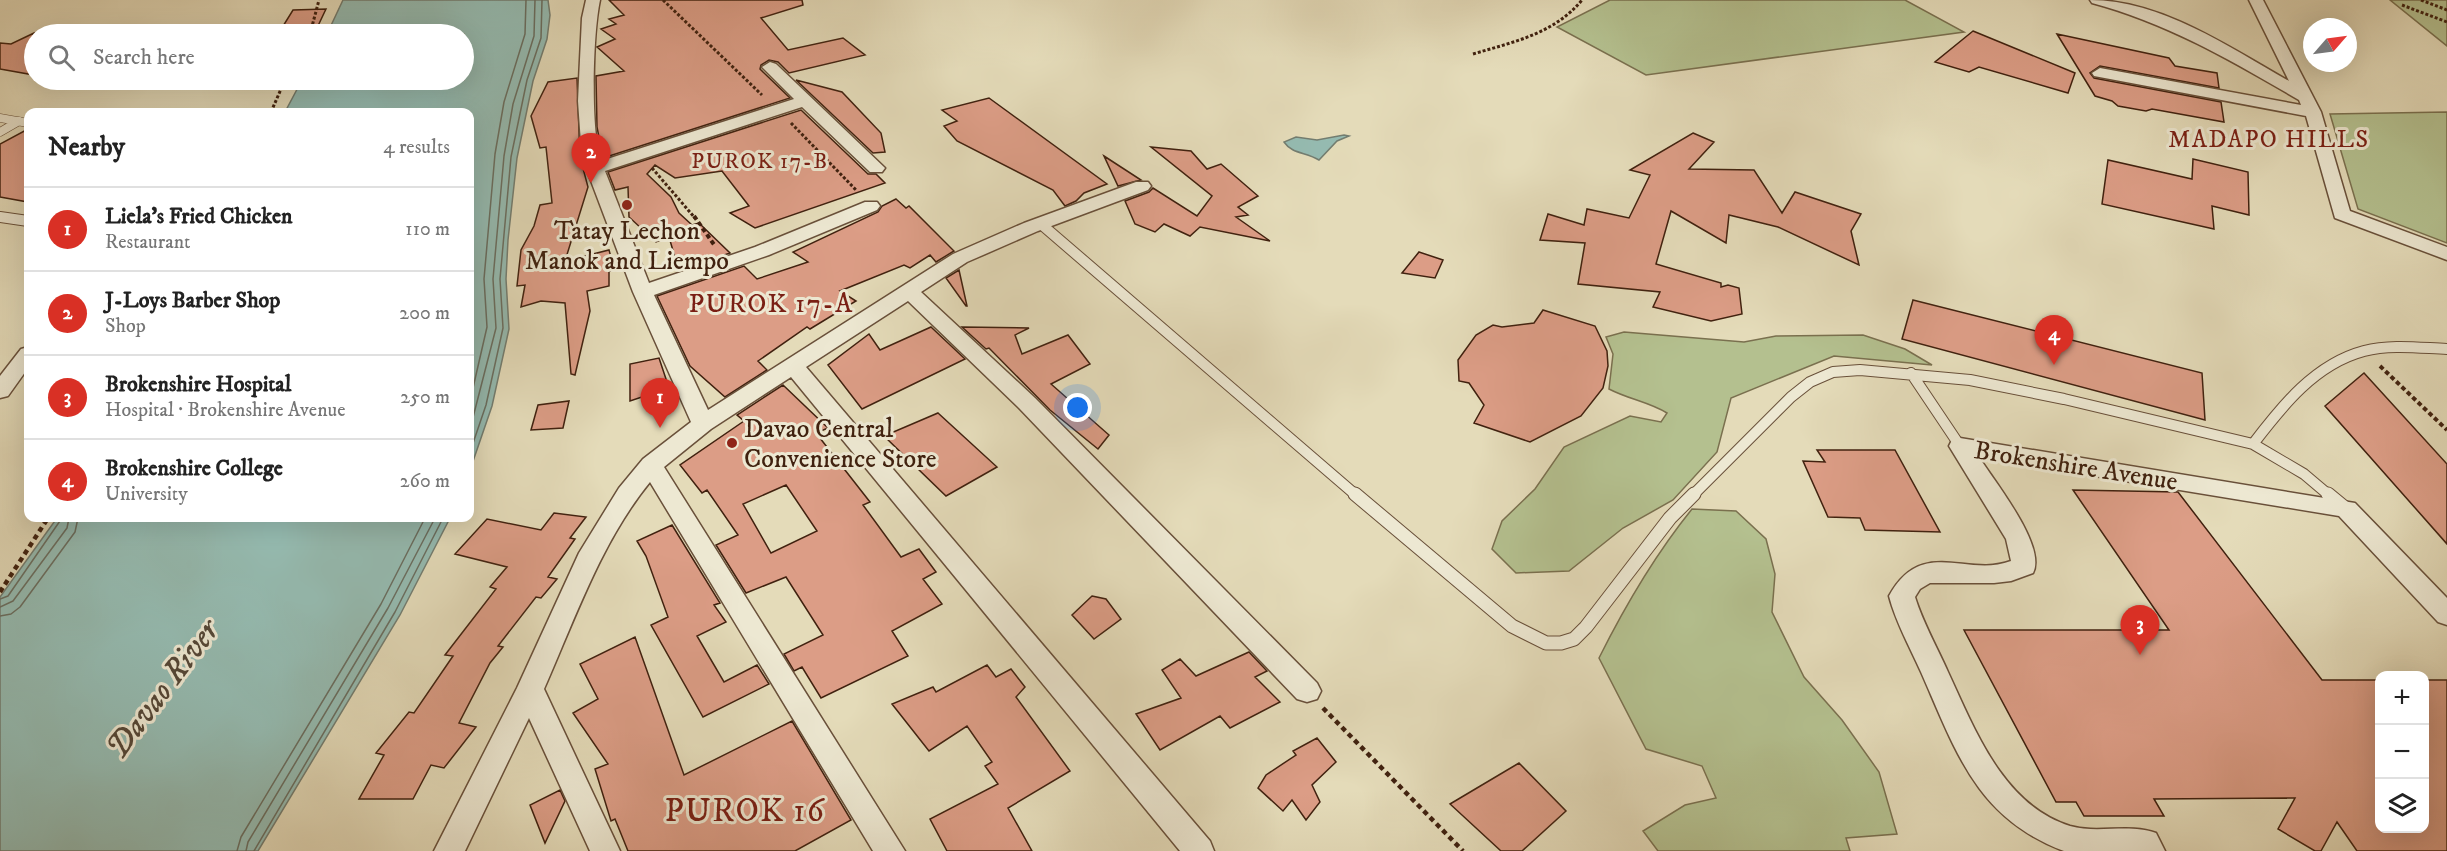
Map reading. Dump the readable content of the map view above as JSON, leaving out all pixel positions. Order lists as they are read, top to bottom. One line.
{"streets":{"street":["Brokenshire Avenue"]},"districts":["MADAPO HILLS","PUROK 17-B","PUROK 17-A","PUROK 16"],"water":["Davao River"],"places":["Tatay Lechon Manok and Liempo","Davao Central Convenience Store"],"north":"top right","page":{"search":"Search here","heading":["Nearby","4 results"],"pins":["2","4","1","3"],"list":[{"mark":"1","name":"Liela's Fried Chicken","note":"Restaurant","value":"110 m"},{"mark":"2","name":"J-Loys Barber Shop","note":"Shop","value":"200 m"},{"mark":"3","name":"Brokenshire Hospital","note":"Hospital · Brokenshire Avenue","value":"250 m"},{"mark":"4","name":"Brokenshire College","note":"University","value":"260 m"}],"map_buttons":["+","−"]}}
